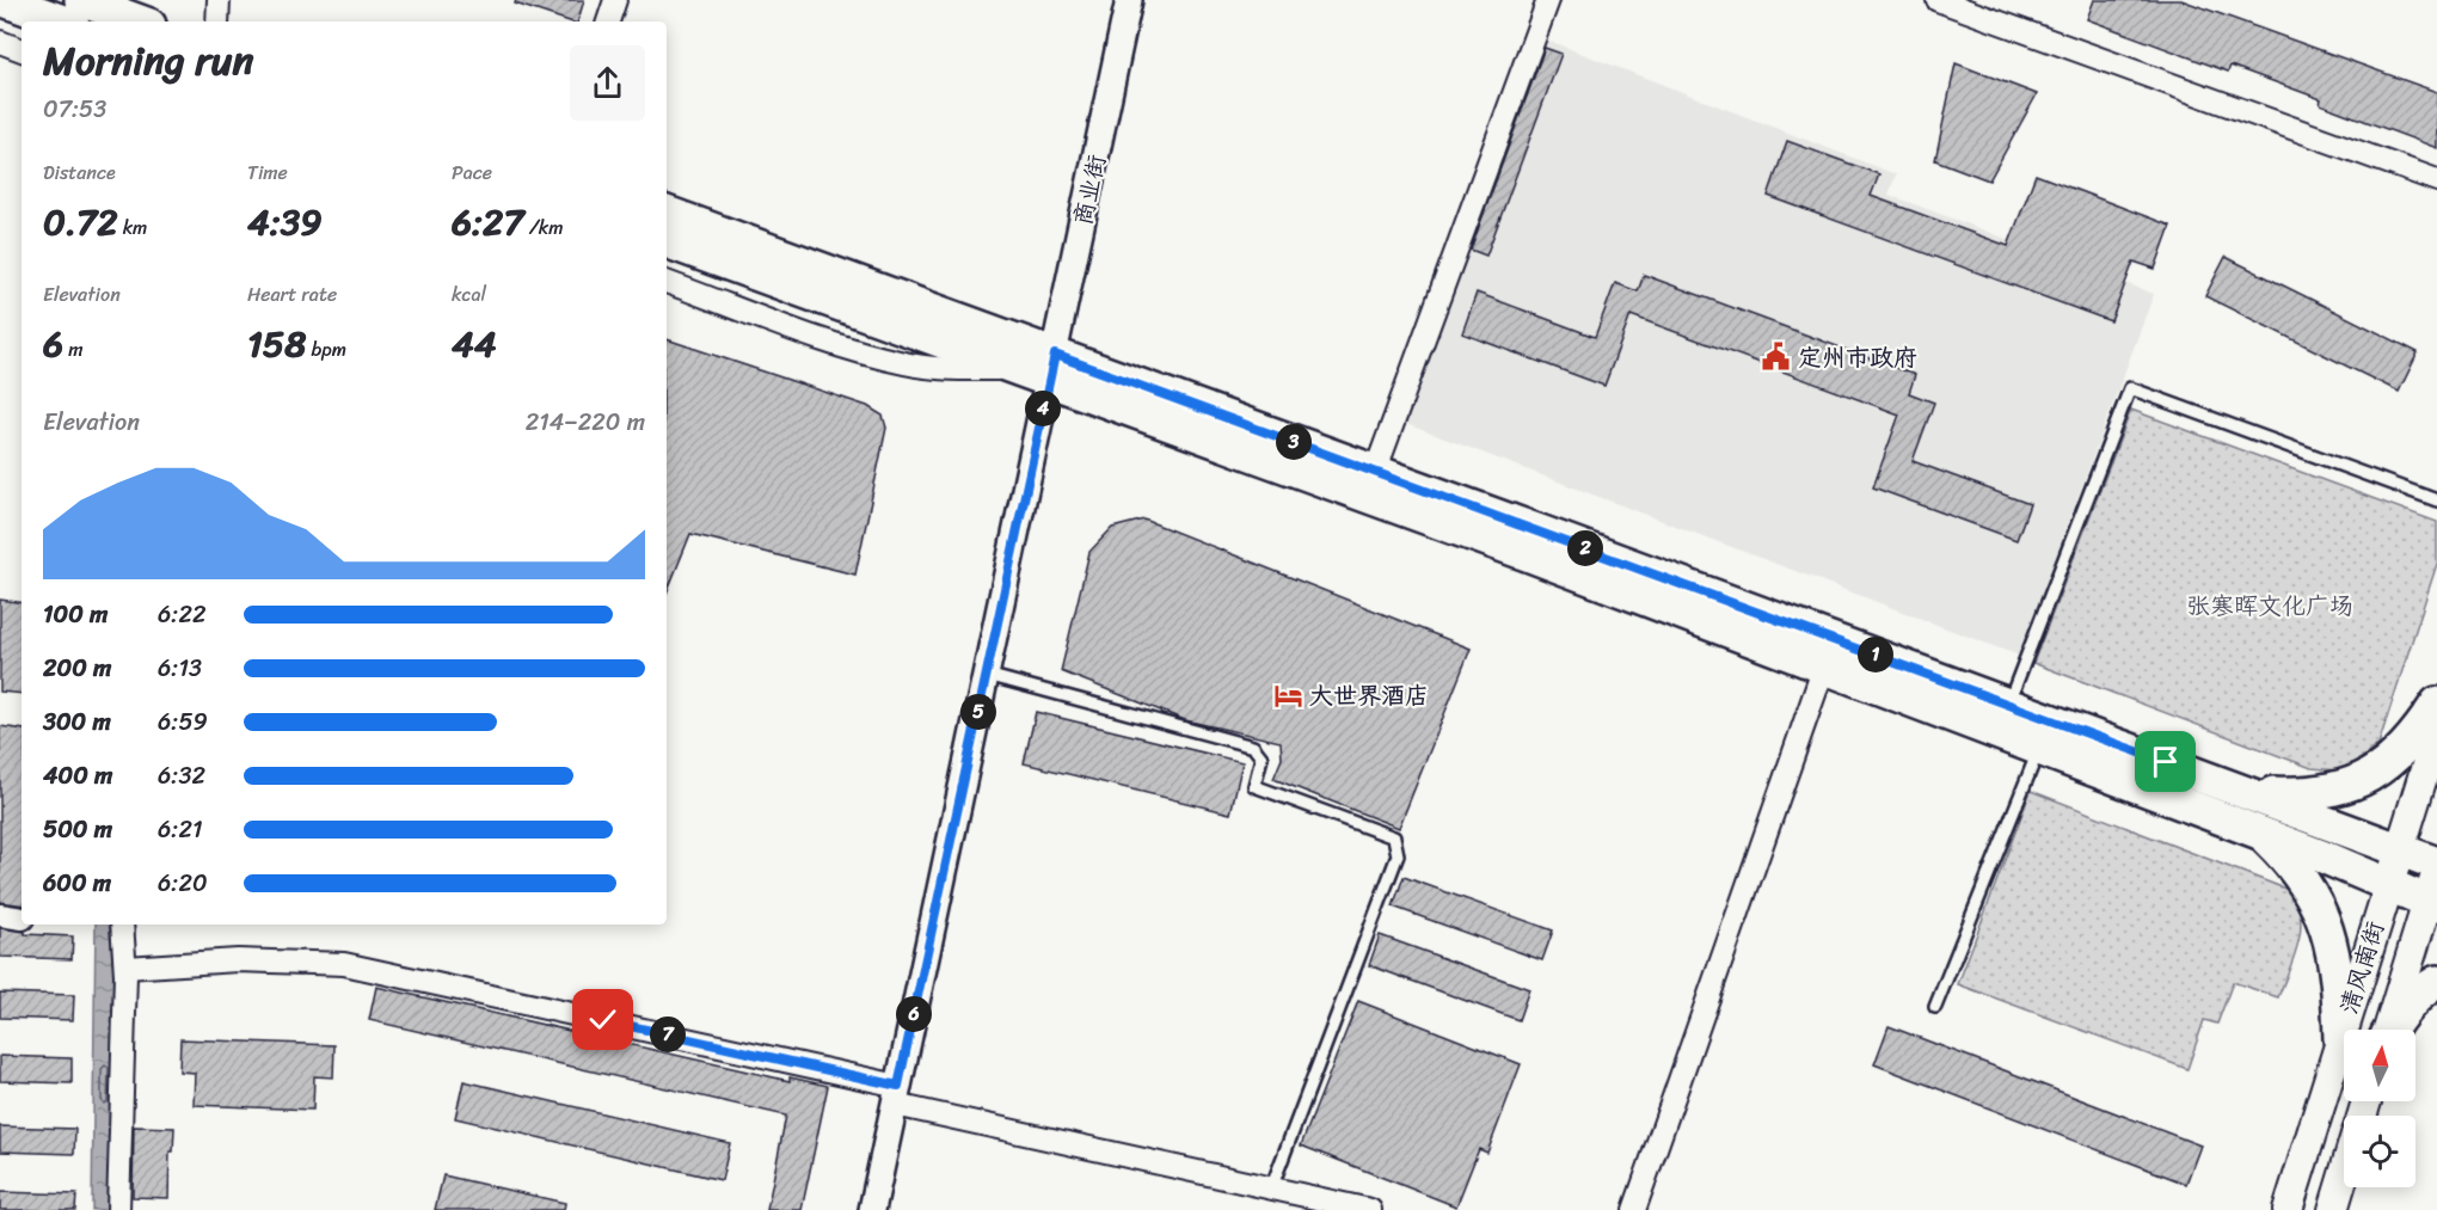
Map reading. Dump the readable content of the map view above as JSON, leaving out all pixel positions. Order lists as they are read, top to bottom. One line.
{"streets":{"main road":["清风南街"],"street":["商业街"]},"parks":["张寒晖文化广场"],"places":{"public building":["定州市政府"],"hotel":["大世界酒店"]},"north":"top","page":{"heading":["Morning run","07:53"],"stats":[["Distance","0.72 km"],["Time","4:39"],["Pace","6:27 /km"],["Elevation","6 m"],["Heart rate","158 bpm"],["kcal","44"]],"chart":["Elevation","214–220 m"],"pins":["4","3","2","1","5","6","7"],"list":[{"name":"100 m","note":"6:22"},{"name":"200 m","note":"6:13"},{"name":"300 m","note":"6:59"},{"name":"400 m","note":"6:32"},{"name":"500 m","note":"6:21"},{"name":"600 m","note":"6:20"}]}}
